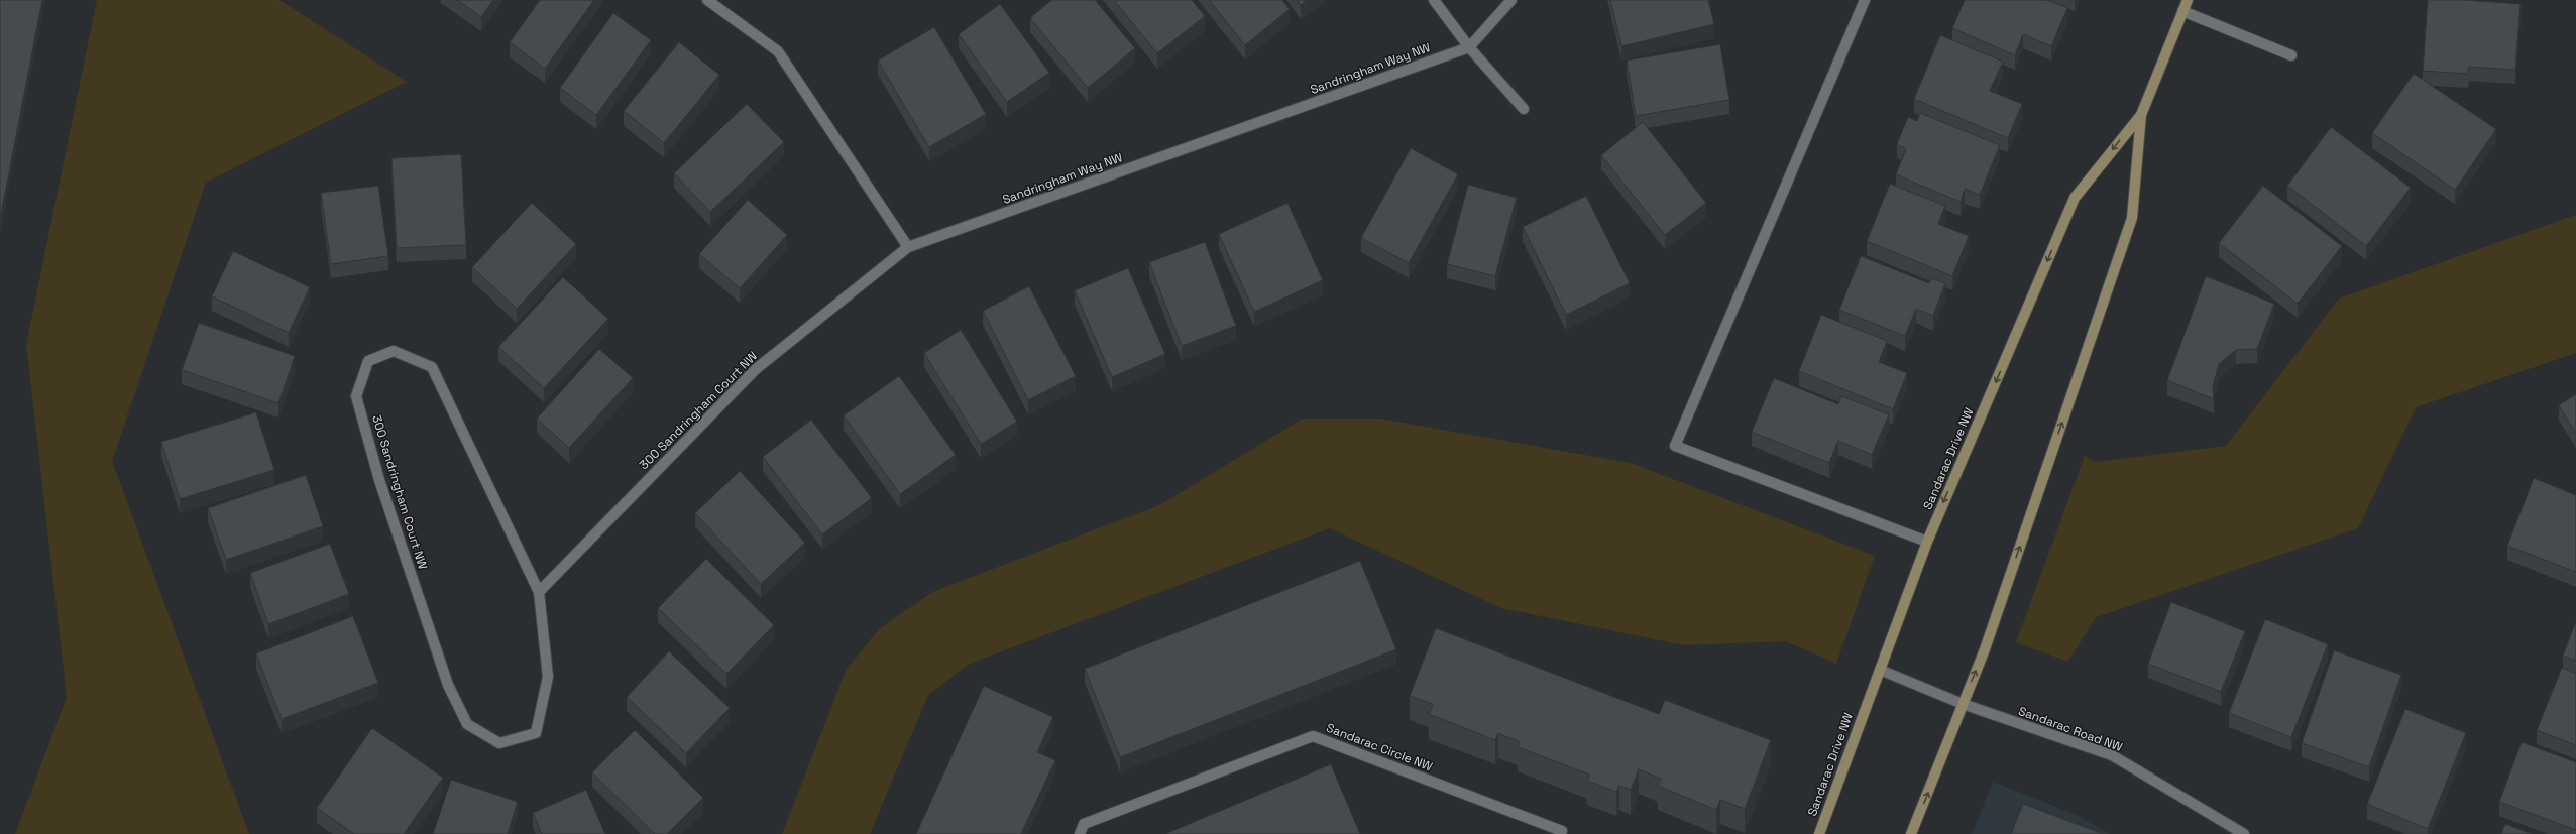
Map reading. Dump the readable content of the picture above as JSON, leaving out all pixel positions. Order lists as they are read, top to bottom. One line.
{"streets":{"street":["Sandringham Way NW","300 Sandringham Court NW","Sandarac Drive NW","Sandarac Road NW","Sandarac Circle NW"]},"crossings":[["Sandringham Way NW","300 Sandringham Court NW"],["Sandarac Drive NW","Sandarac Road NW"]]}
